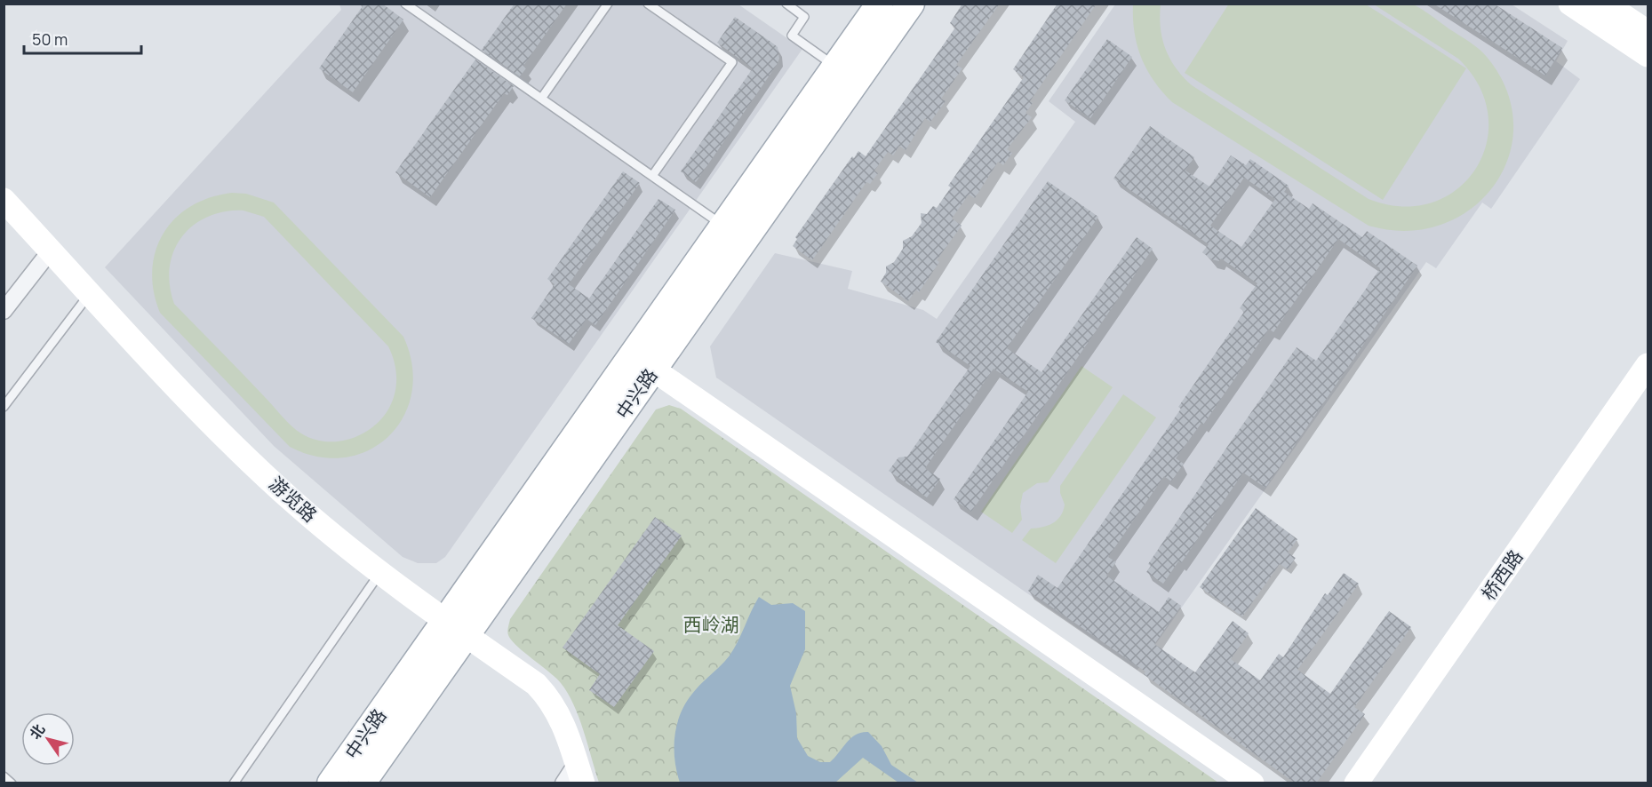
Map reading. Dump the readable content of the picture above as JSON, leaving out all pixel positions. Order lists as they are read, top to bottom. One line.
{"streets":{"main road":["中兴路"],"street":["游览路","桥西路"]},"crossings":[["中兴路","游览路"]],"parks":["西岭湖"],"scale_bar":"50 m","north":"top left"}
